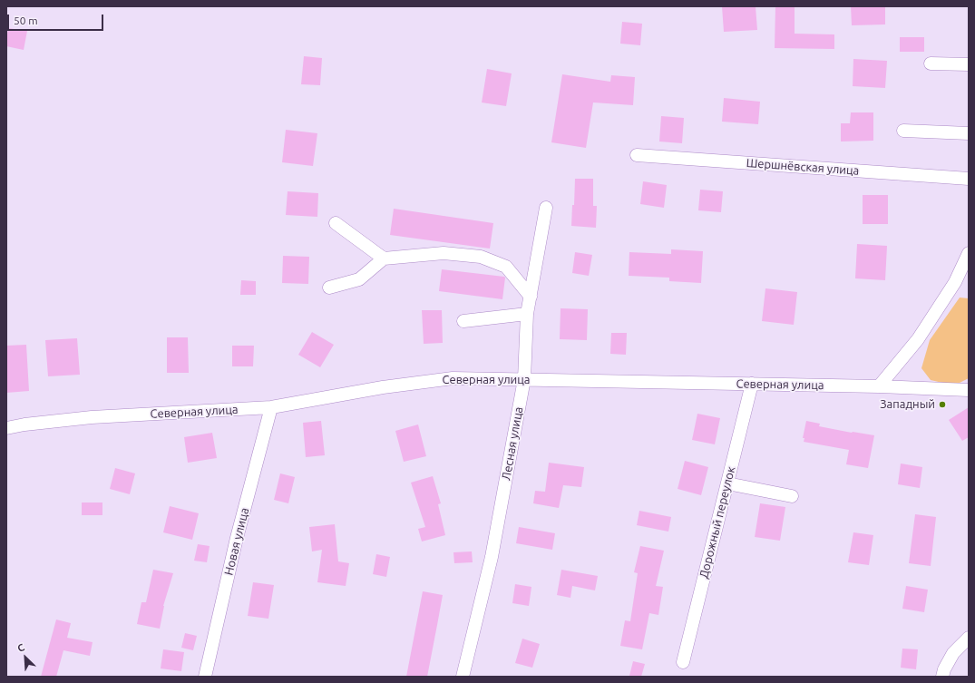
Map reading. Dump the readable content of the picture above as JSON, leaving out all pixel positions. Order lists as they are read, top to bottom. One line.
{"streets":{"street":["Шершнёвская улица","Северная улица","Лесная улица","Дорожный переулок","Новая улица"]},"crossings":[["Северная улица","Лесная улица"],["Северная улица","Дорожный переулок"],["Северная улица","Новая улица"]],"places":["Западный"],"scale_bar":"50 m","north":"top left"}
